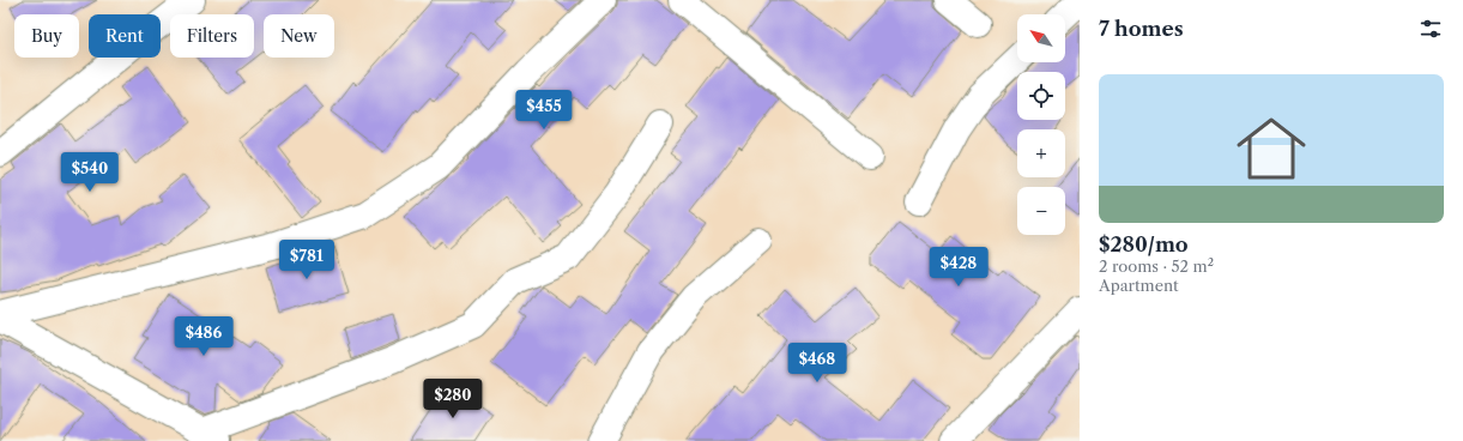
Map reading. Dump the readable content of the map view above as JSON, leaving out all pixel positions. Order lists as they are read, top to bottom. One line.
{"north":"top left","page":{"heading":"7 homes","map_buttons":["+","−"],"chip":["Buy","Rent","Filters","New"],"list":[{"name":"$280/mo","note":"2 rooms · 52 m² · Apartment"}],"price":["$455","$540","$781","$428","$486","$468","$280"]}}
